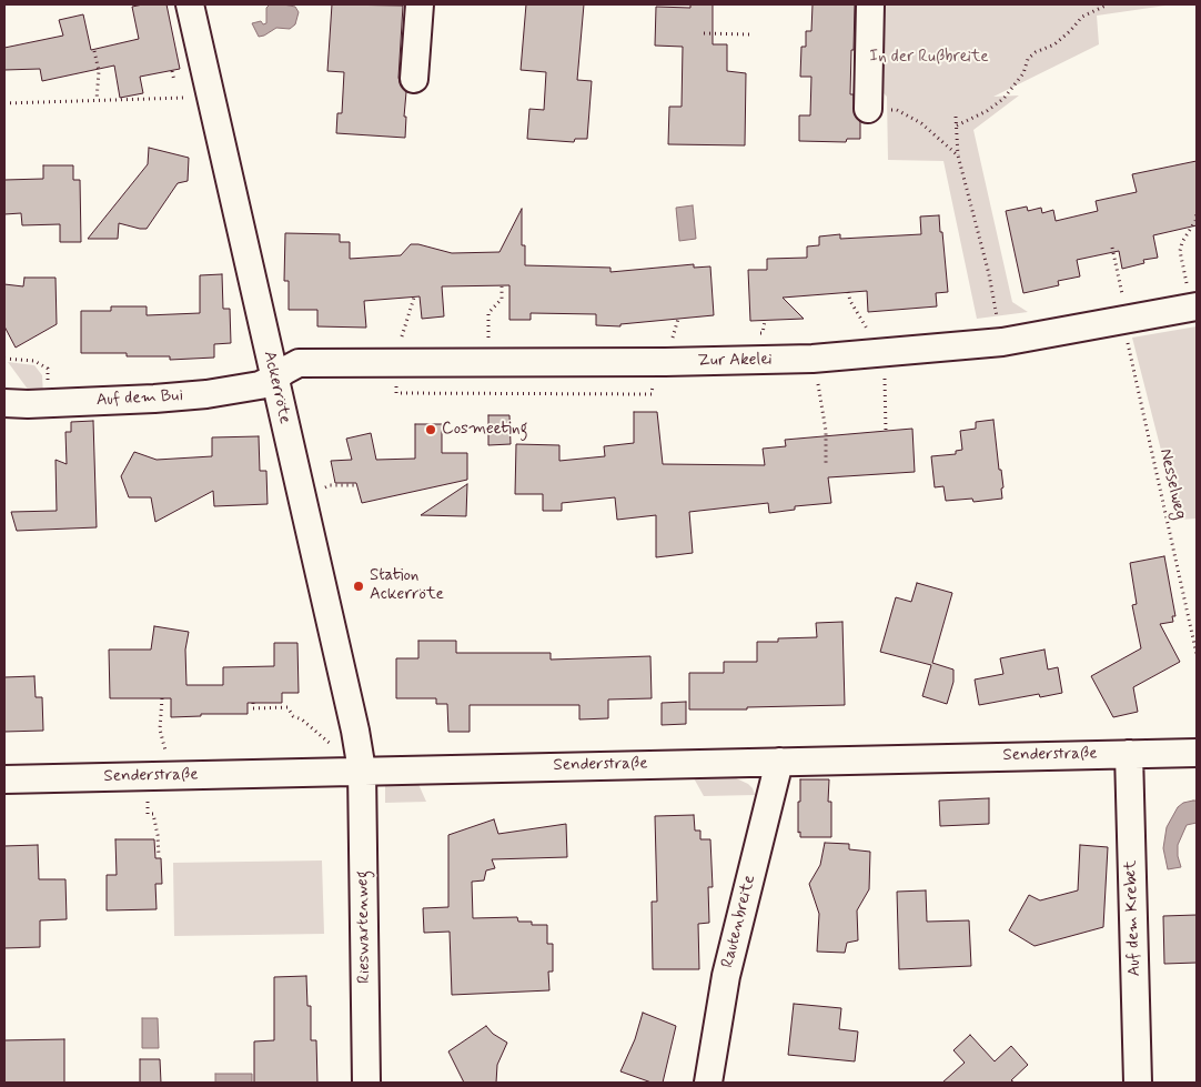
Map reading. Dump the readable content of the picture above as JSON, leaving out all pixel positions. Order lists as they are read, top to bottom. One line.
{"streets":{"street":["Zur Akelei","Ackerröte","Auf dem Bui","Senderstraße","Auf dem Krebet","Rautenbreite","Rieswartenweg"],"path":["Nesselweg"]},"crossings":[["Zur Akelei","Ackerröte"],["Zur Akelei","Auf dem Bui"],["Zur Akelei","Nesselweg"],["Ackerröte","Auf dem Bui"],["Ackerröte","Senderstraße"],["Ackerröte","Rieswartenweg"],["Senderstraße","Auf dem Krebet"],["Senderstraße","Rautenbreite"],["Senderstraße","Rieswartenweg"]],"parks":["In der Rußbreite"],"places":["Cosmeeting","Station Ackerröte"]}
